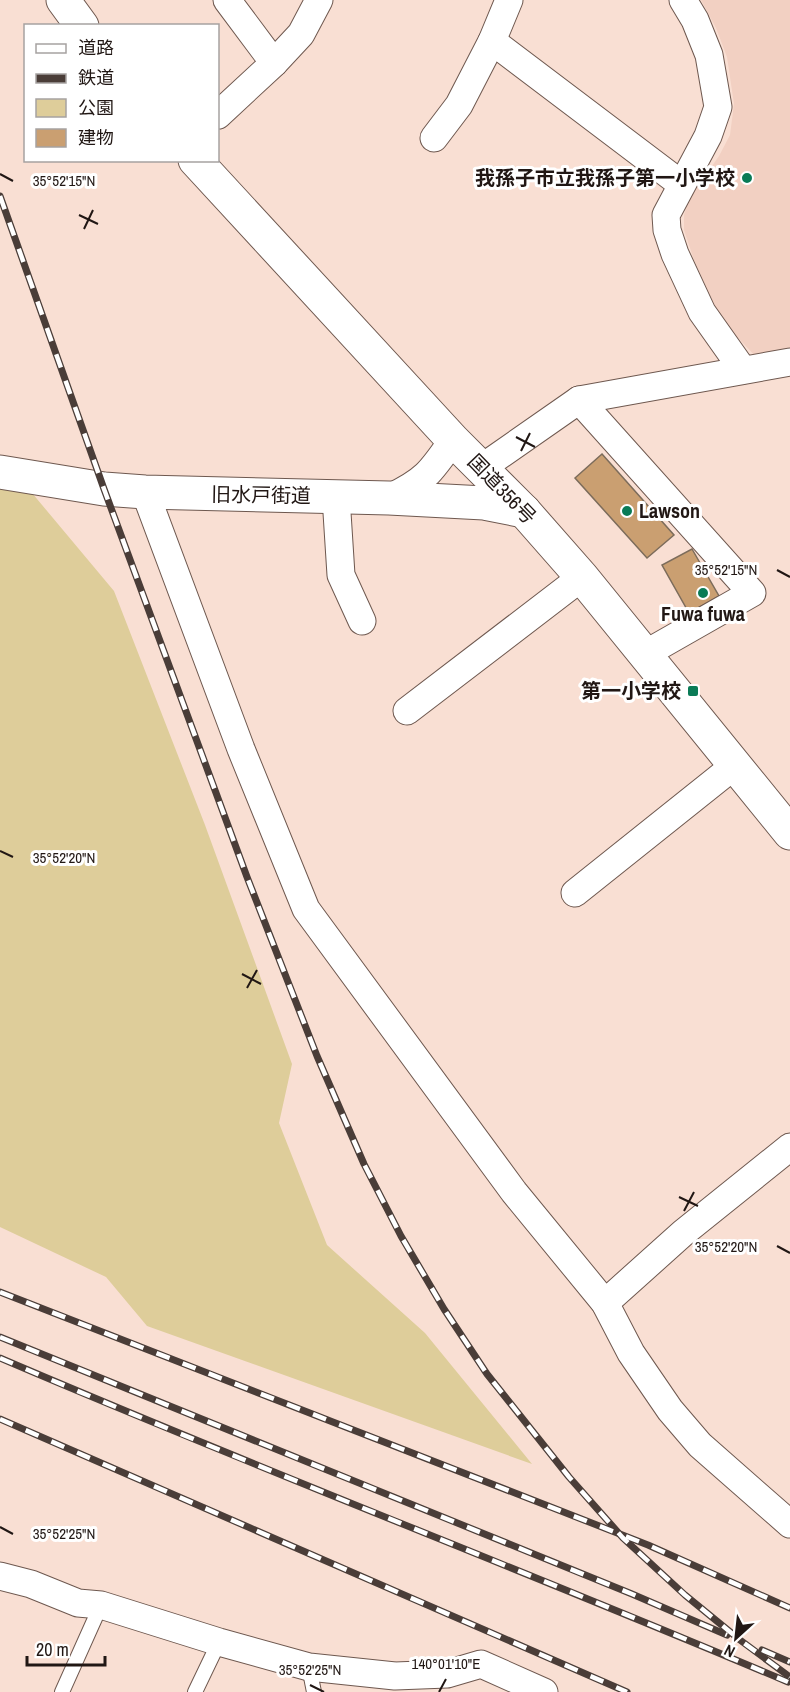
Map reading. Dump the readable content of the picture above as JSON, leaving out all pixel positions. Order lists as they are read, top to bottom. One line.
{"streets":{"main road":["国道356号","旧水戸街道"]},"crossings":[["国道356号","旧水戸街道"]],"places":{"other":["我孫子市立我孫子第一小学校","Lawson","Fuwa fuwa"],"transit":["第一小学校"]},"legend":["道路","鉄道","公園","建物"],"scale_bar":"20 m","north":"bottom left","coordinates":["35°52'15\"N","35°52'20\"N","35°52'25\"N","140°01'10\"E"]}
